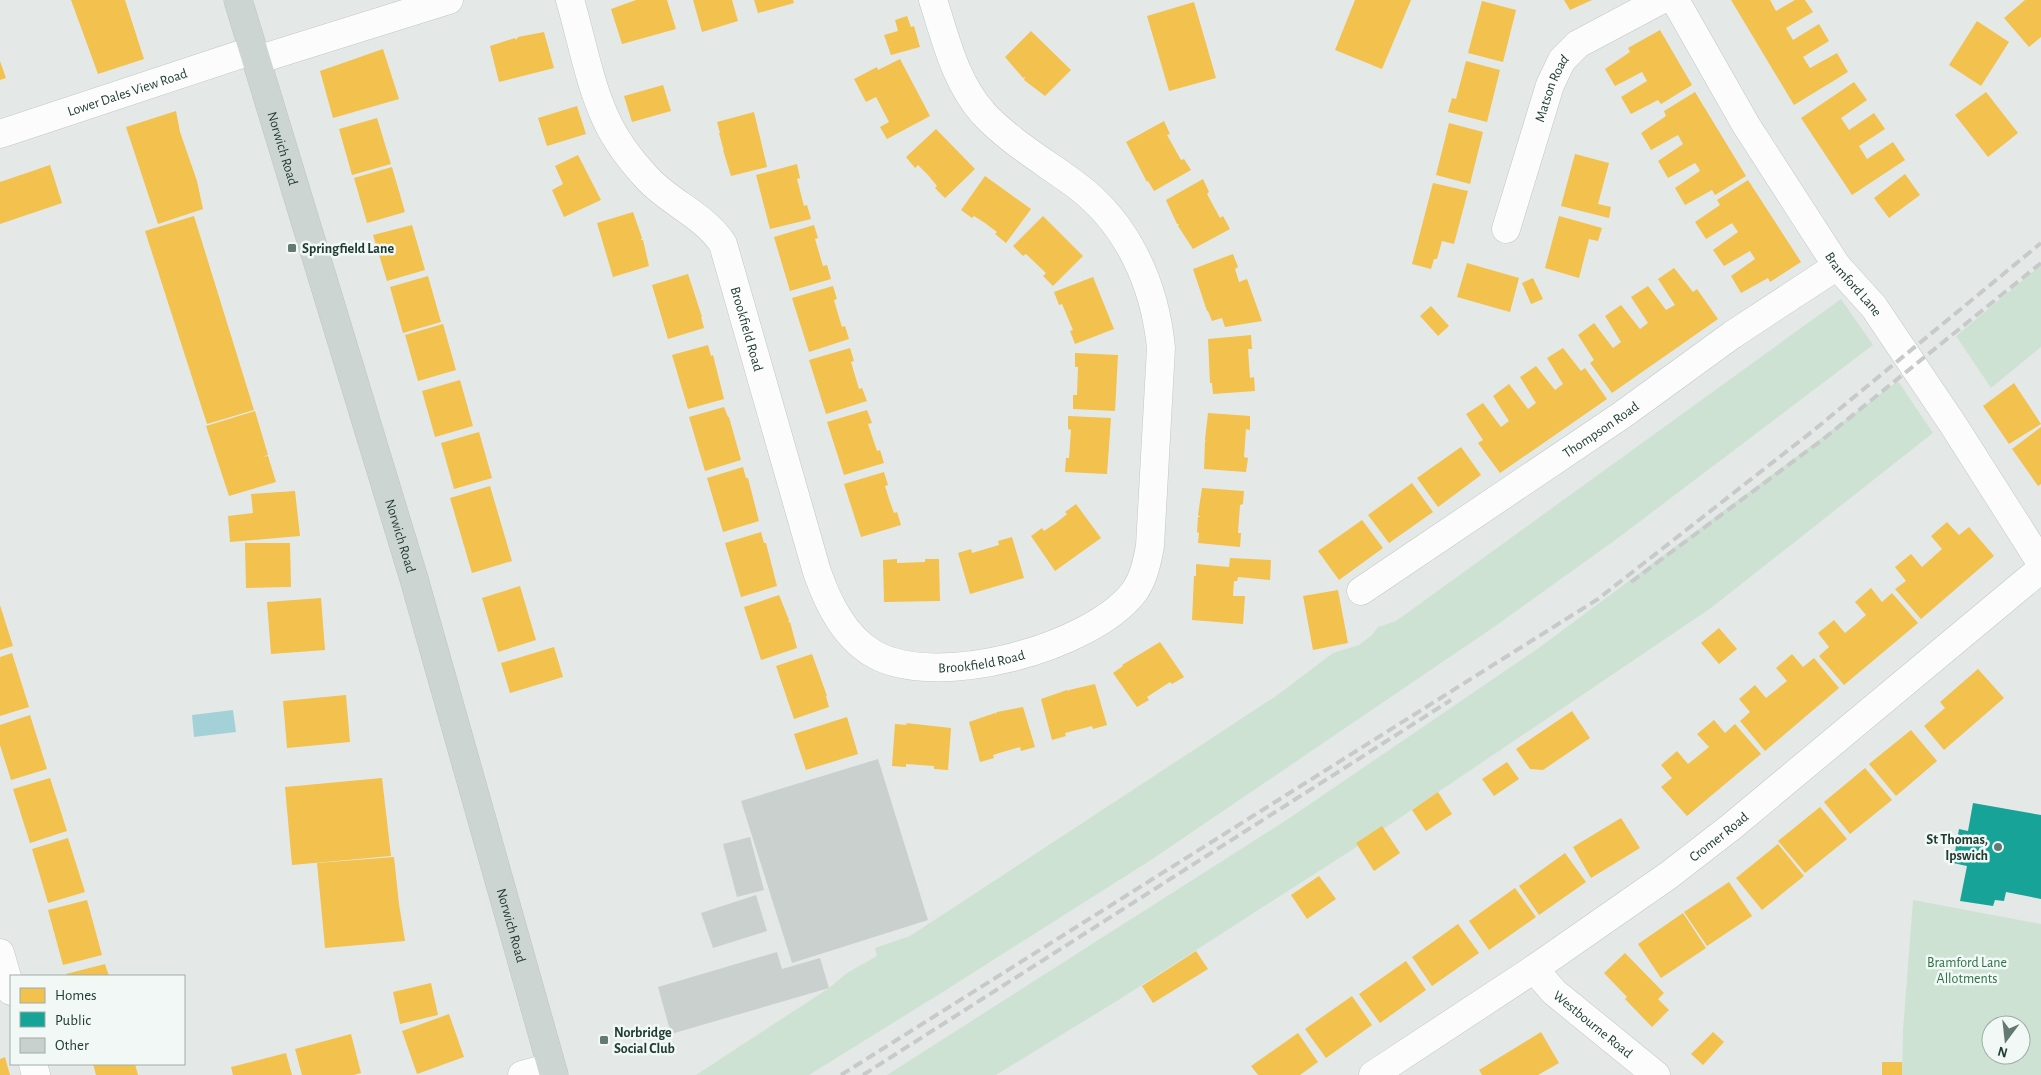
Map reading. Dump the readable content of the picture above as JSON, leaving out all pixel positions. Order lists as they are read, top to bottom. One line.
{"streets":{"main road":["Norwich Road"],"street":["Matson Road","Lower Dales View Road","Bramford Lane","Brookfield Road","Thompson Road","Cromer Road","Westbourne Road"]},"crossings":[["Matson Road","Bramford Lane"],["Lower Dales View Road","Norwich Road"],["Bramford Lane","Thompson Road"],["Cromer Road","Westbourne Road"]],"parks":["Bramford Lane Allotments"],"places":{"transit":["Springfield Lane","Norbridge Social Club"],"other":["St Thomas, Ipswich"]},"legend":["Homes","Public","Other"],"north":"bottom"}
